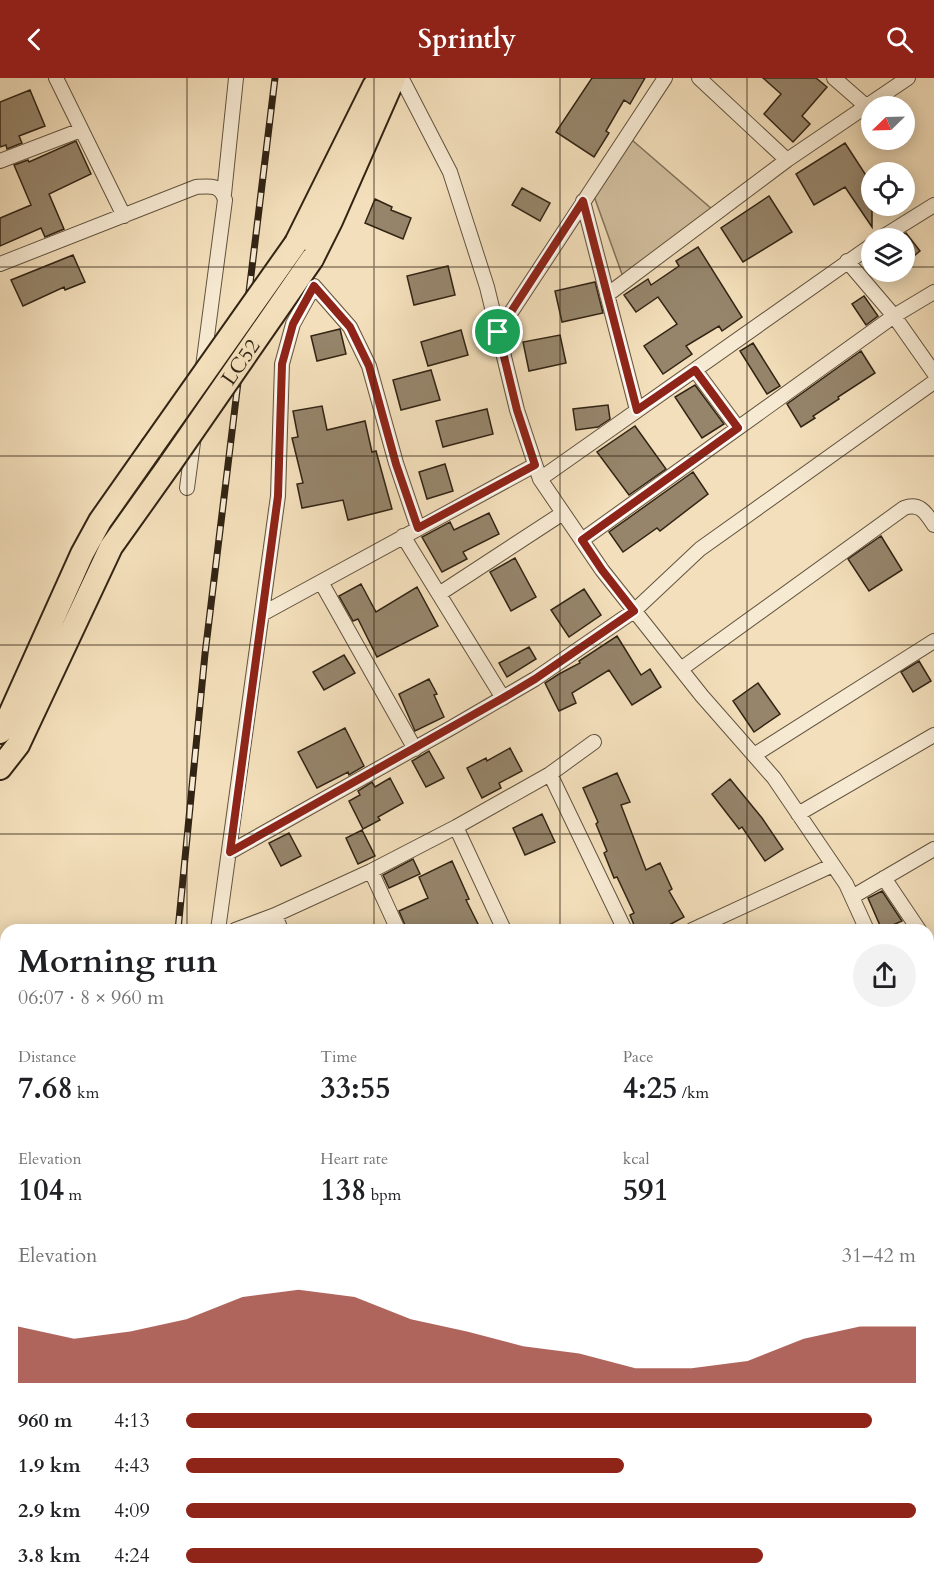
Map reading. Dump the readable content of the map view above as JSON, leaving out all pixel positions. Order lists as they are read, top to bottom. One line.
{"streets":{"main road":["LC52"]},"north":"bottom left","page":{"header":"Sprintly","heading":["Morning run","06:07 · 8 × 960 m"],"stats":[["Distance","7.68 km"],["Time","33:55"],["Pace","4:25 /km"],["Elevation","104 m"],["Heart rate","138 bpm"],["kcal","591"]],"chart":["Elevation","31–42 m"],"list":[{"name":"960 m","note":"4:13"},{"name":"1.9 km","note":"4:43"},{"name":"2.9 km","note":"4:09"},{"name":"3.8 km","note":"4:24"}]}}
